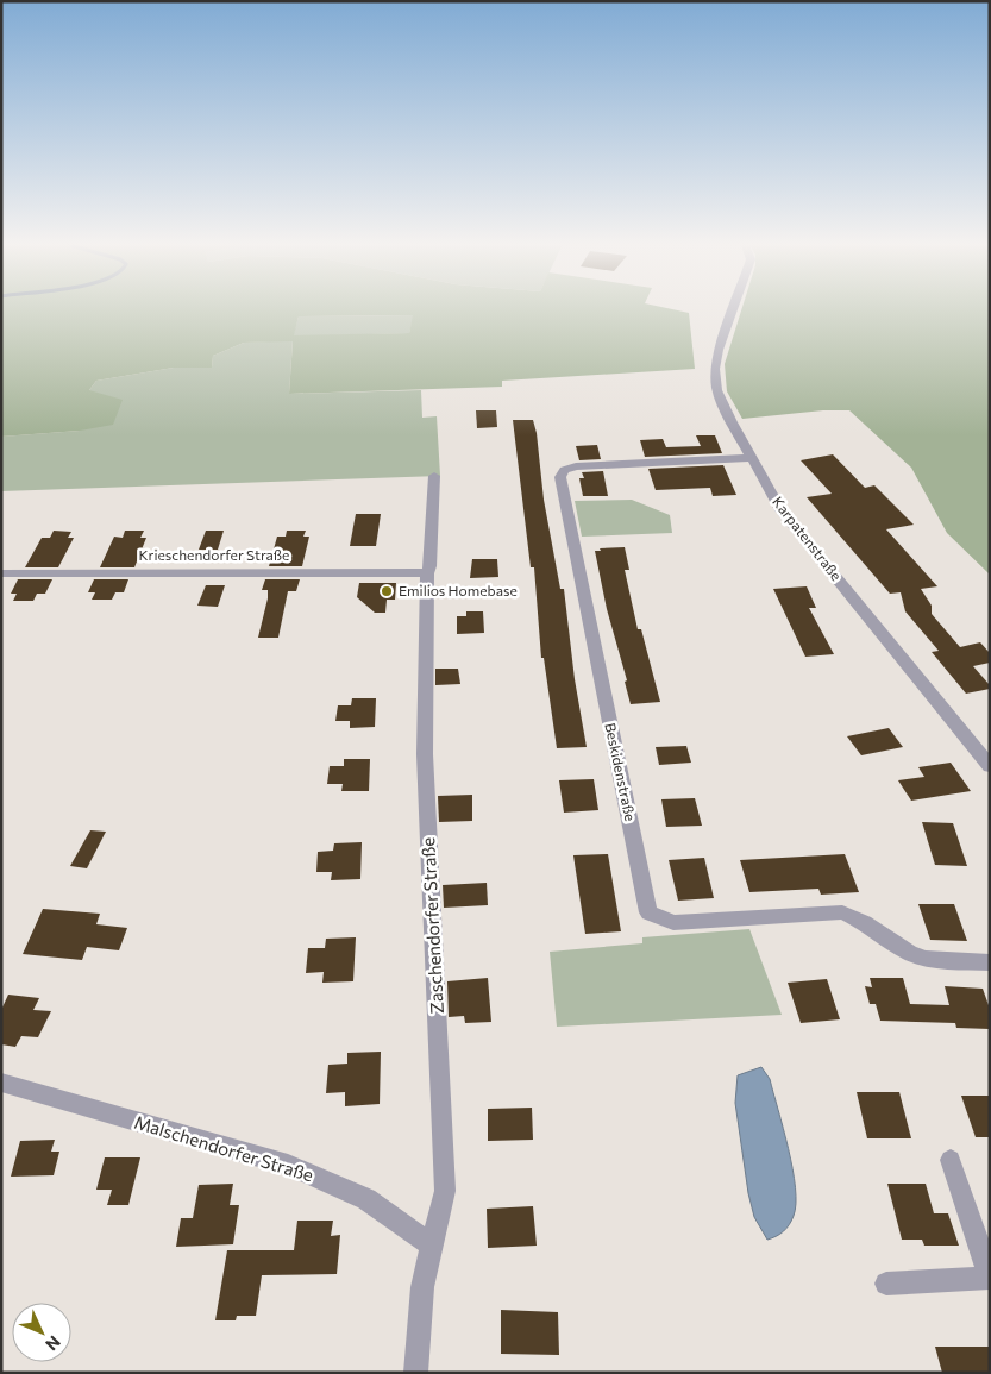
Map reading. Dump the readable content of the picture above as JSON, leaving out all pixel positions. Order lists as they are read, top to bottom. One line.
{"streets":{"street":["Karpatenstraße","Krieschendorfer Straße","Beskidenstraße","Zaschendorfer Straße","Malschendorfer Straße"]},"crossings":[["Karpatenstraße","Beskidenstraße"],["Krieschendorfer Straße","Zaschendorfer Straße"],["Zaschendorfer Straße","Malschendorfer Straße"]],"places":["Emilios Homebase"],"north":"bottom right"}
